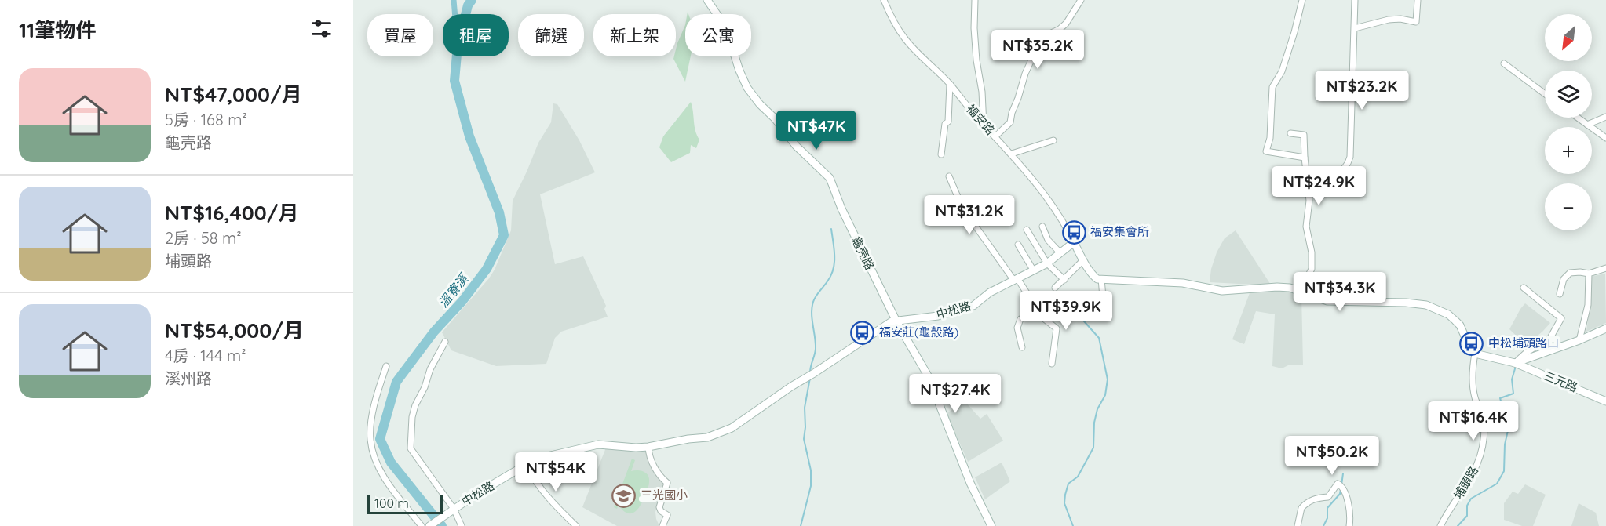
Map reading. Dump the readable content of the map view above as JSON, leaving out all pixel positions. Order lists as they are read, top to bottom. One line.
{"streets":{"street":["福安路","龜壳路","中松路","三元路","埔頭路"]},"crossings":[["福安路","中松路"],["龜壳路","中松路"]],"water":["溫寮溪"],"places":{"bus stop":["福安集會所","福安莊(龜殼路)","中松埔頭路口"],"school or university":["三光國小"]},"scale_bar":"100 m","north":"bottom left","page":{"heading":"11筆物件","map_buttons":["+","−"],"chip":["買屋","租屋","篩選","新上架","公寓"],"price":["NT$35.2K","NT$23.2K","NT$47K","NT$24.9K","NT$31.2K","NT$34.3K","NT$39.9K","NT$27.4K","NT$16.4K","NT$50.2K","NT$54K"],"list":[{"name":"NT$47,000/月","note":"5房 · 168 m² · 龜壳路"},{"name":"NT$16,400/月","note":"2房 · 58 m² · 埔頭路"},{"name":"NT$54,000/月","note":"4房 · 144 m² · 溪州路"}],"scale":"100 m"}}
